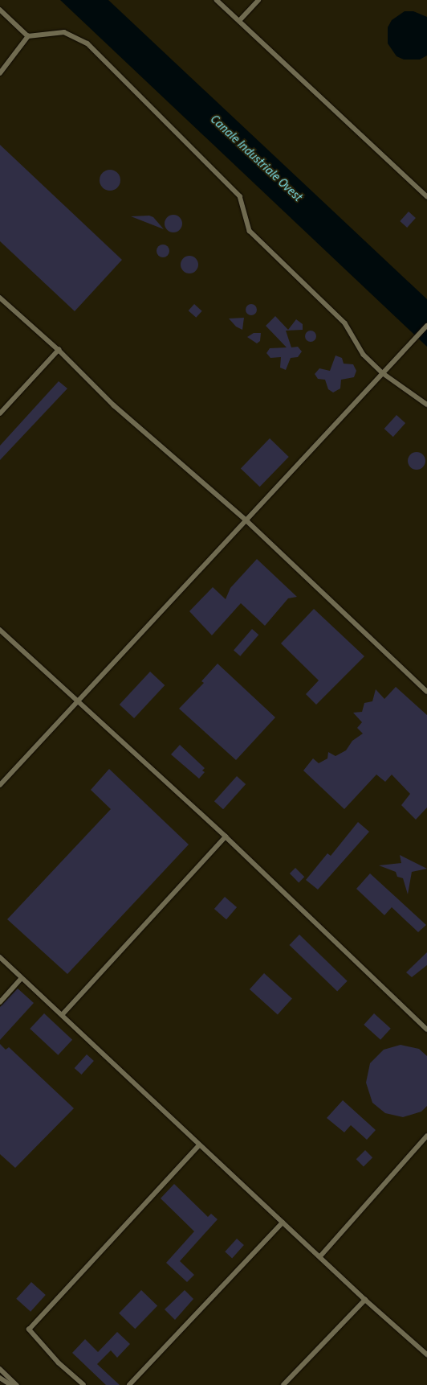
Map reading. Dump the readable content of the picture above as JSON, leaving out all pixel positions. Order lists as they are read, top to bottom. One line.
{"water":["Canale Industriale Ovest"]}
